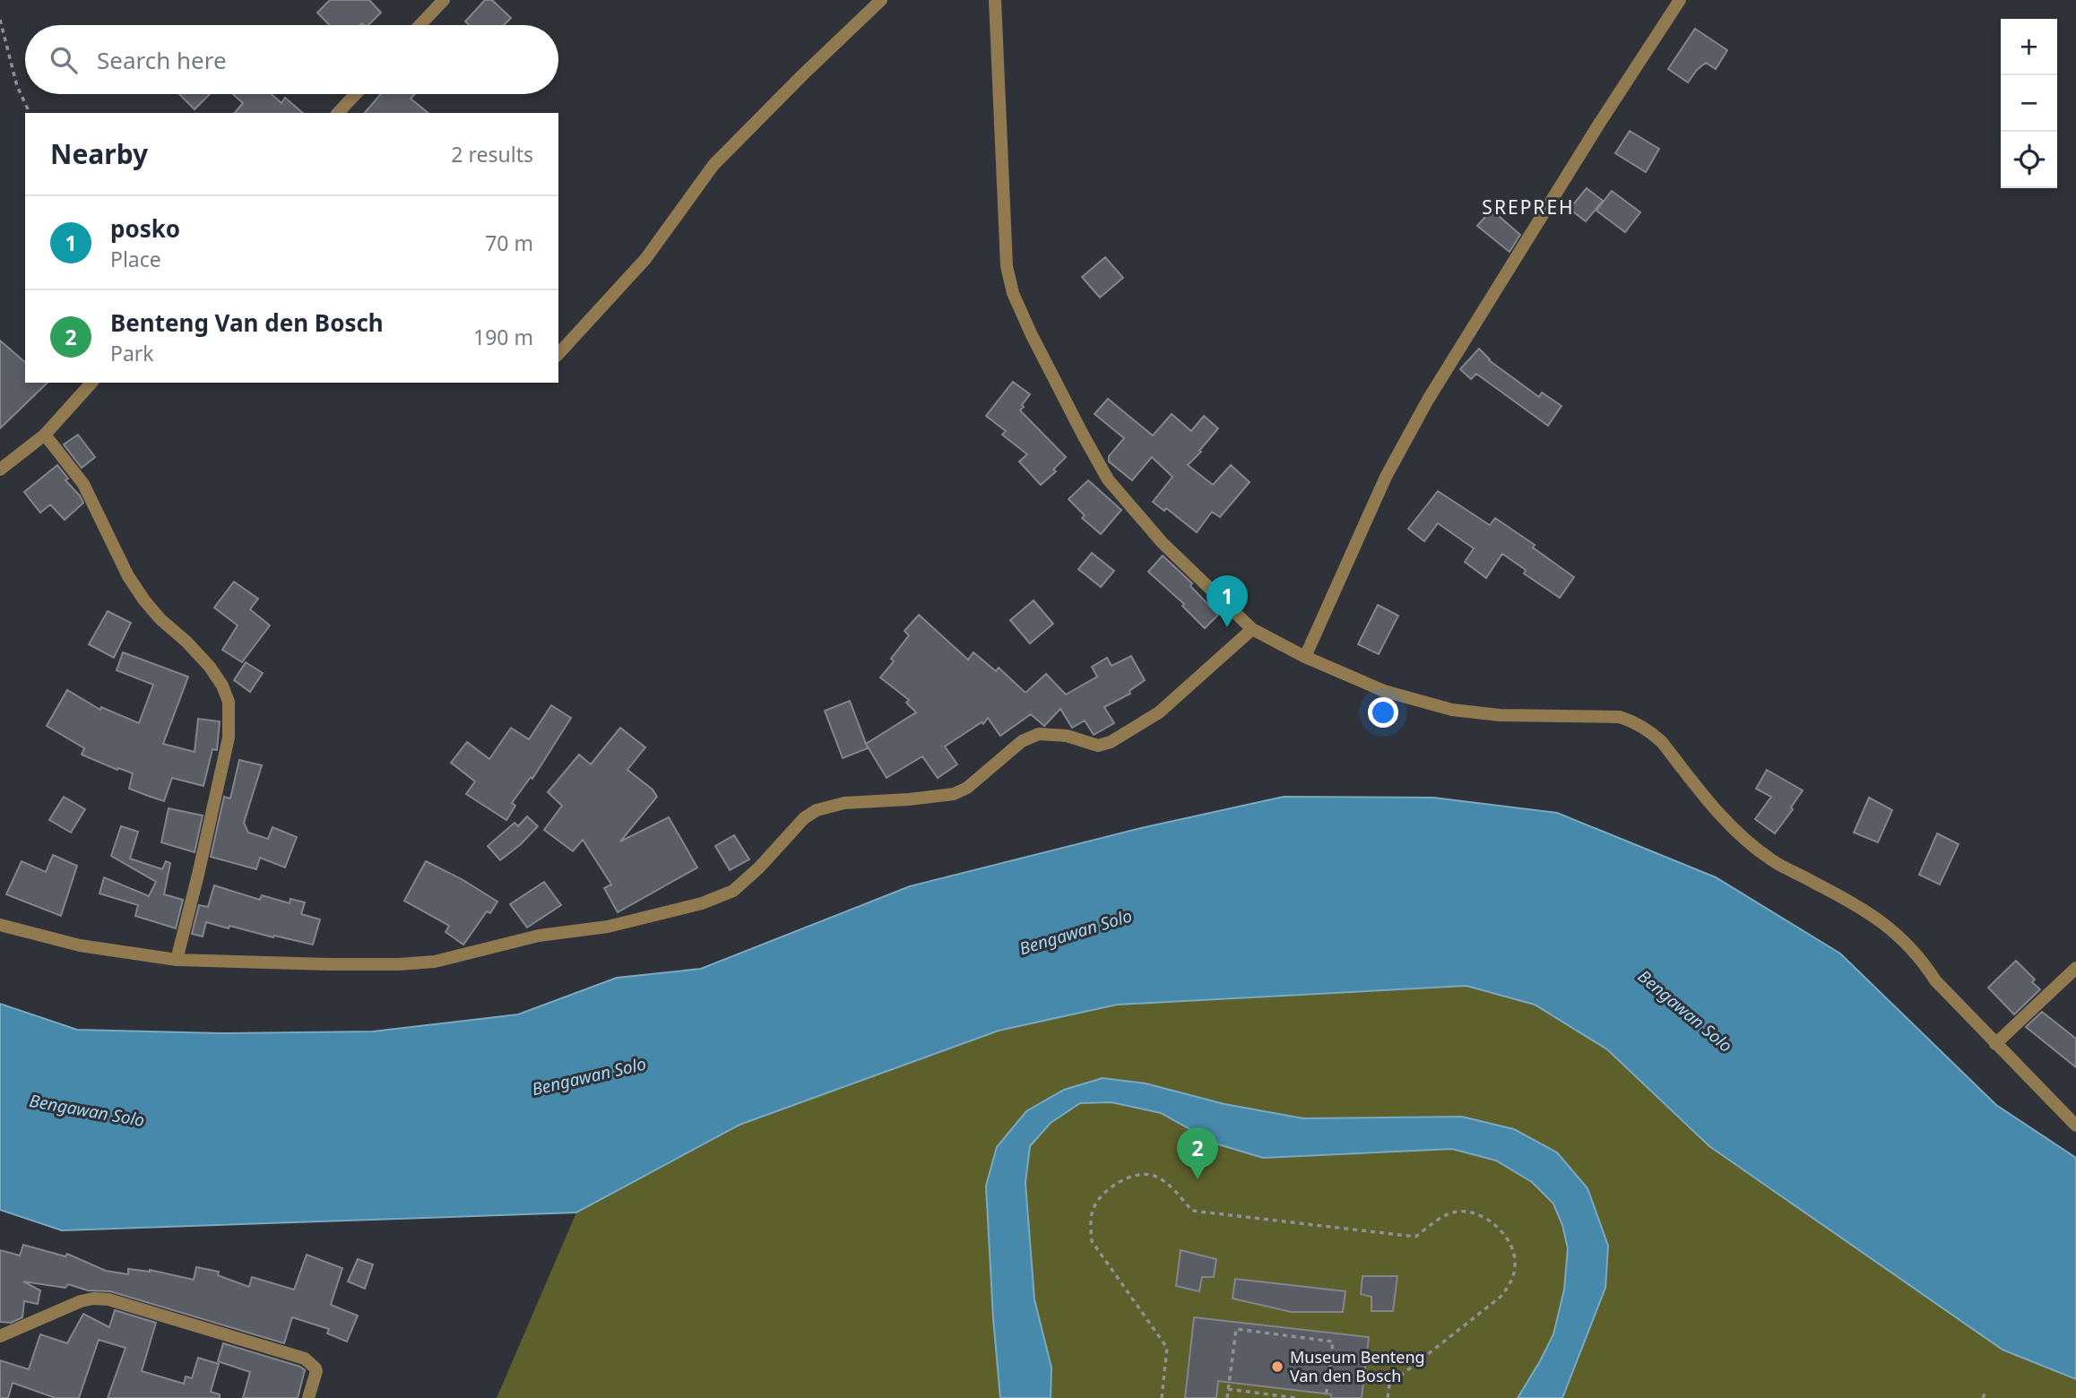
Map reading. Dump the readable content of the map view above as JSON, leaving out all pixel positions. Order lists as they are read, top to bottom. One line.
{"districts":["SREPREH"],"water":["Bengawan Solo"],"places":["Museum Benteng Van den Bosch"],"page":{"map_buttons":["+","−"],"search":"Search here","heading":["Nearby","2 results"],"list":[{"mark":"1","name":"posko","note":"Place","value":"70 m"},{"mark":"2","name":"Benteng Van den Bosch","note":"Park","value":"190 m"}],"pins":["1","2"]}}
